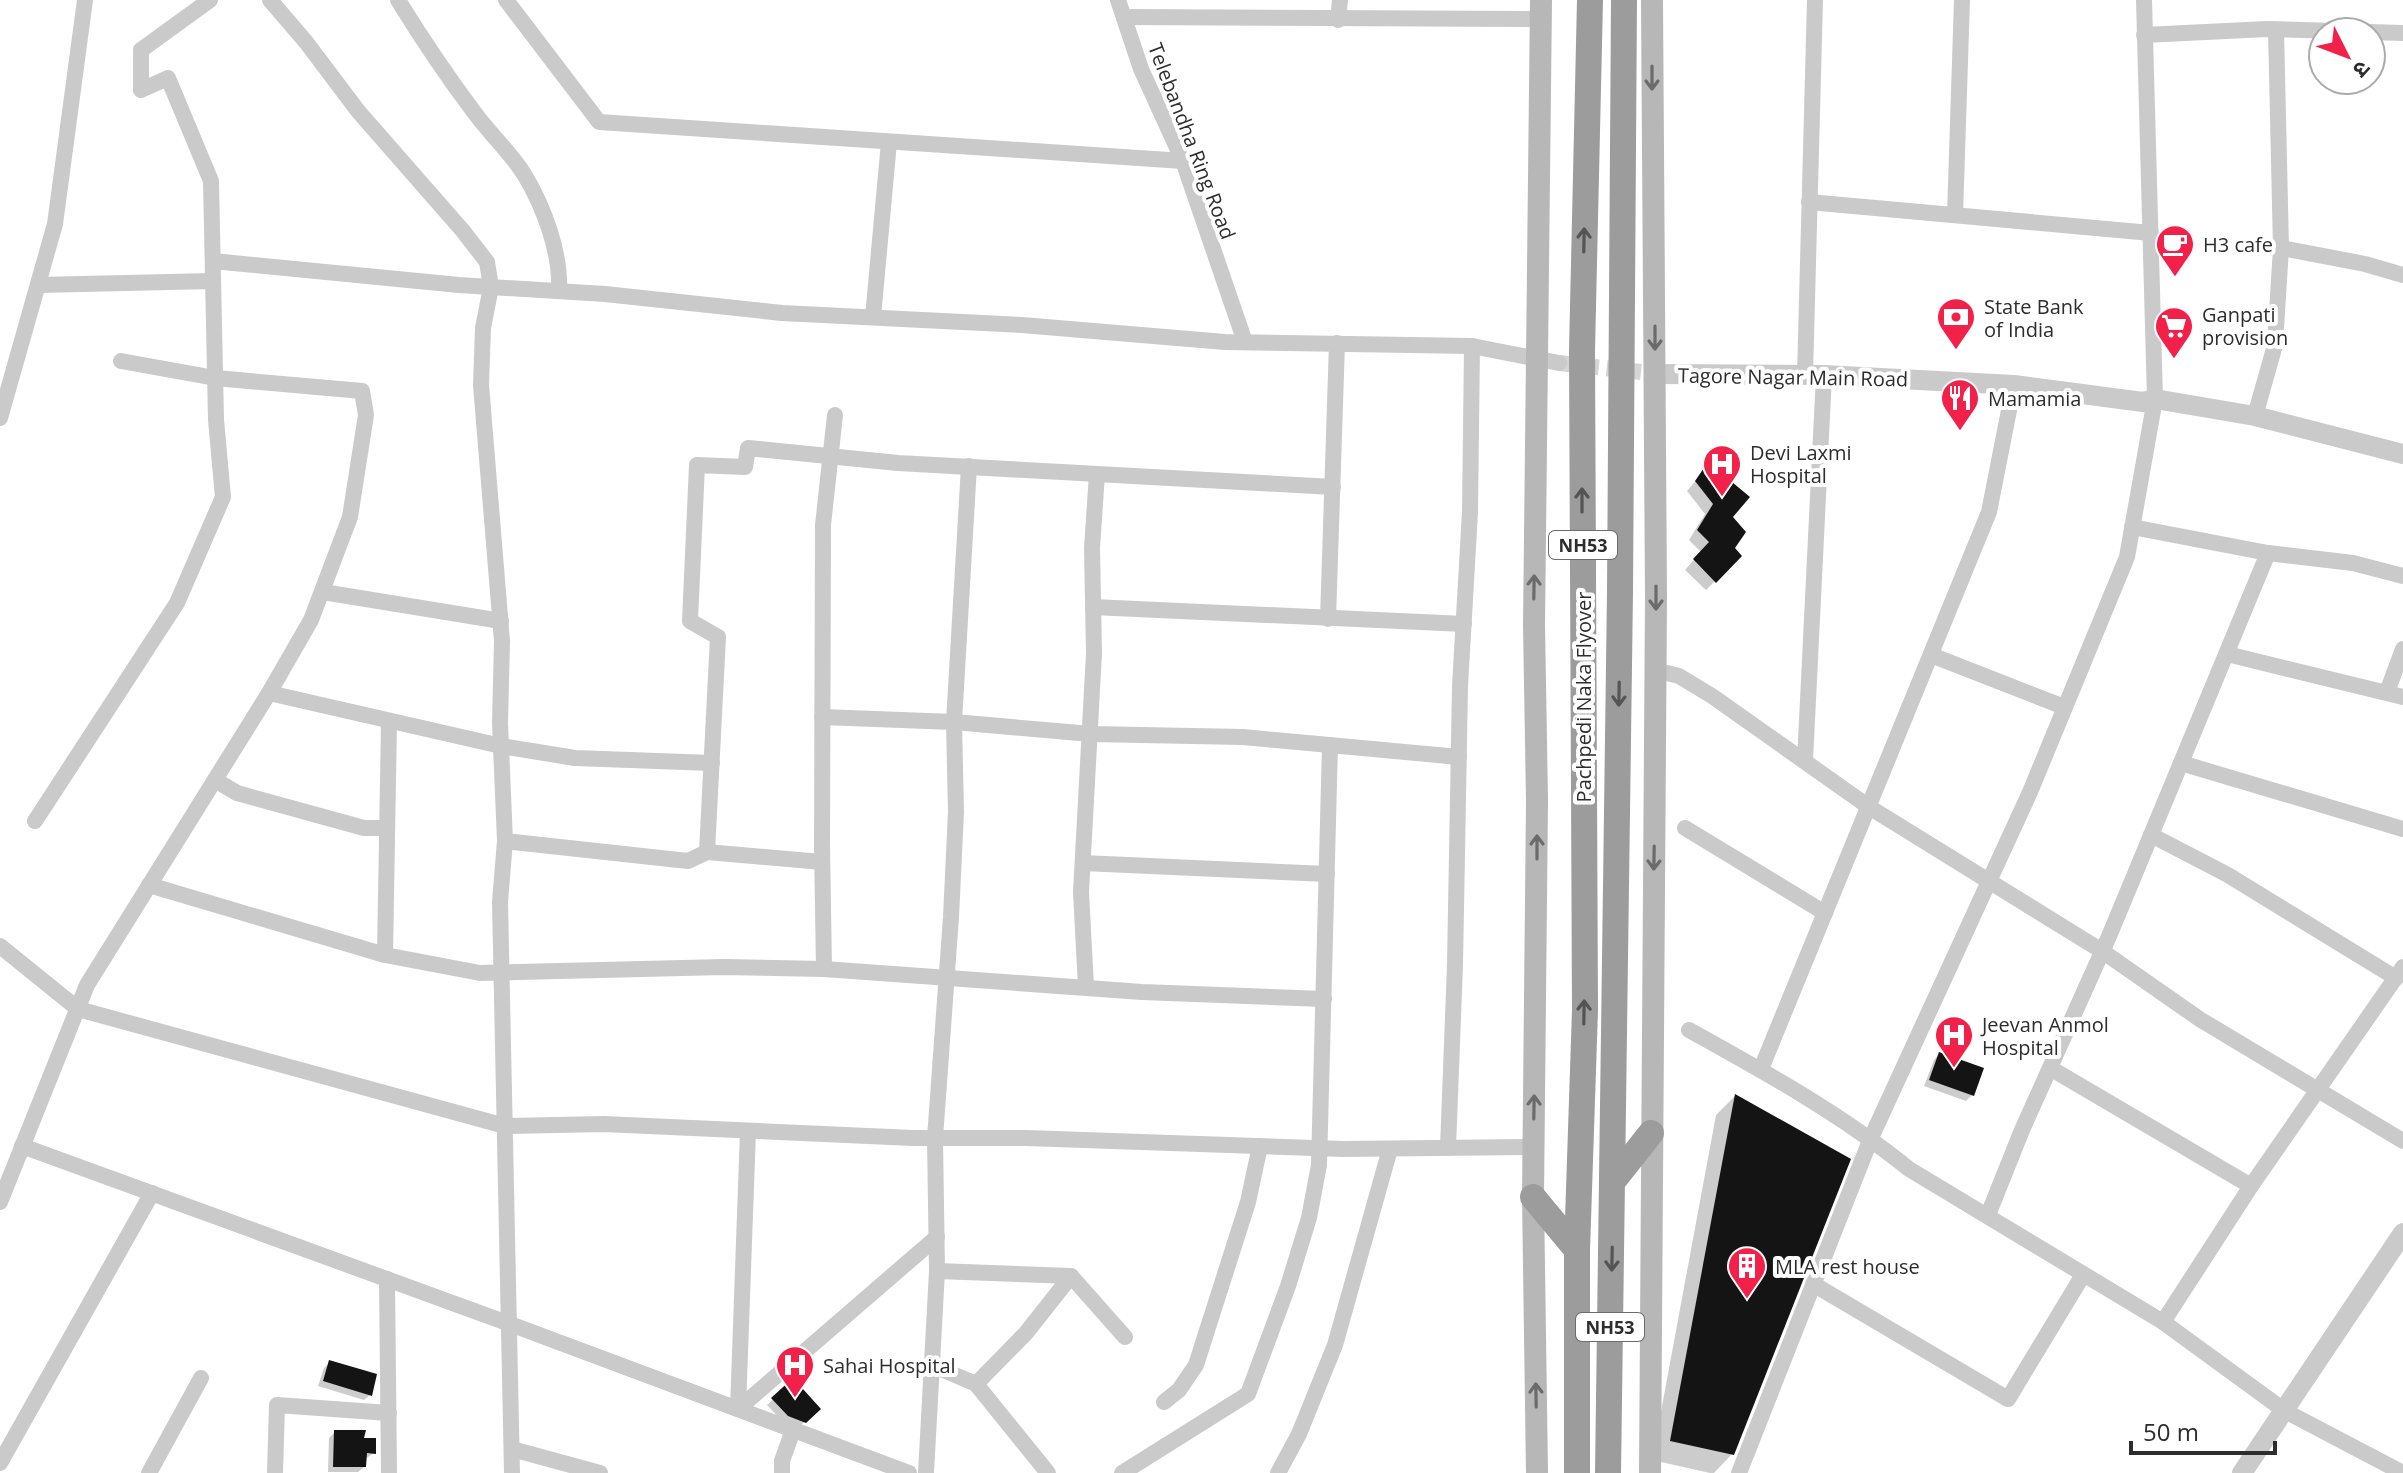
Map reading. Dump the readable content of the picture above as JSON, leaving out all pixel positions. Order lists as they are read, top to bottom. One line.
{"streets":{"highway":["NH53","Pachpedi Naka Flyover"],"street":["Telebandha Ring Road","Tagore Nagar Main Road"]},"crossings":[["NH53","Pachpedi Naka Flyover"]],"places":{"cafe":["H3 cafe"],"bank":["State Bank of India"],"supermarket":["Ganpati provision"],"restaurant":["Mamamia"],"hospital":["Devi Laxmi Hospital","Jeevan Anmol Hospital","Sahai Hospital"],"building":["MLA rest house"]},"scale_bar":"50 m","north":"bottom right"}
